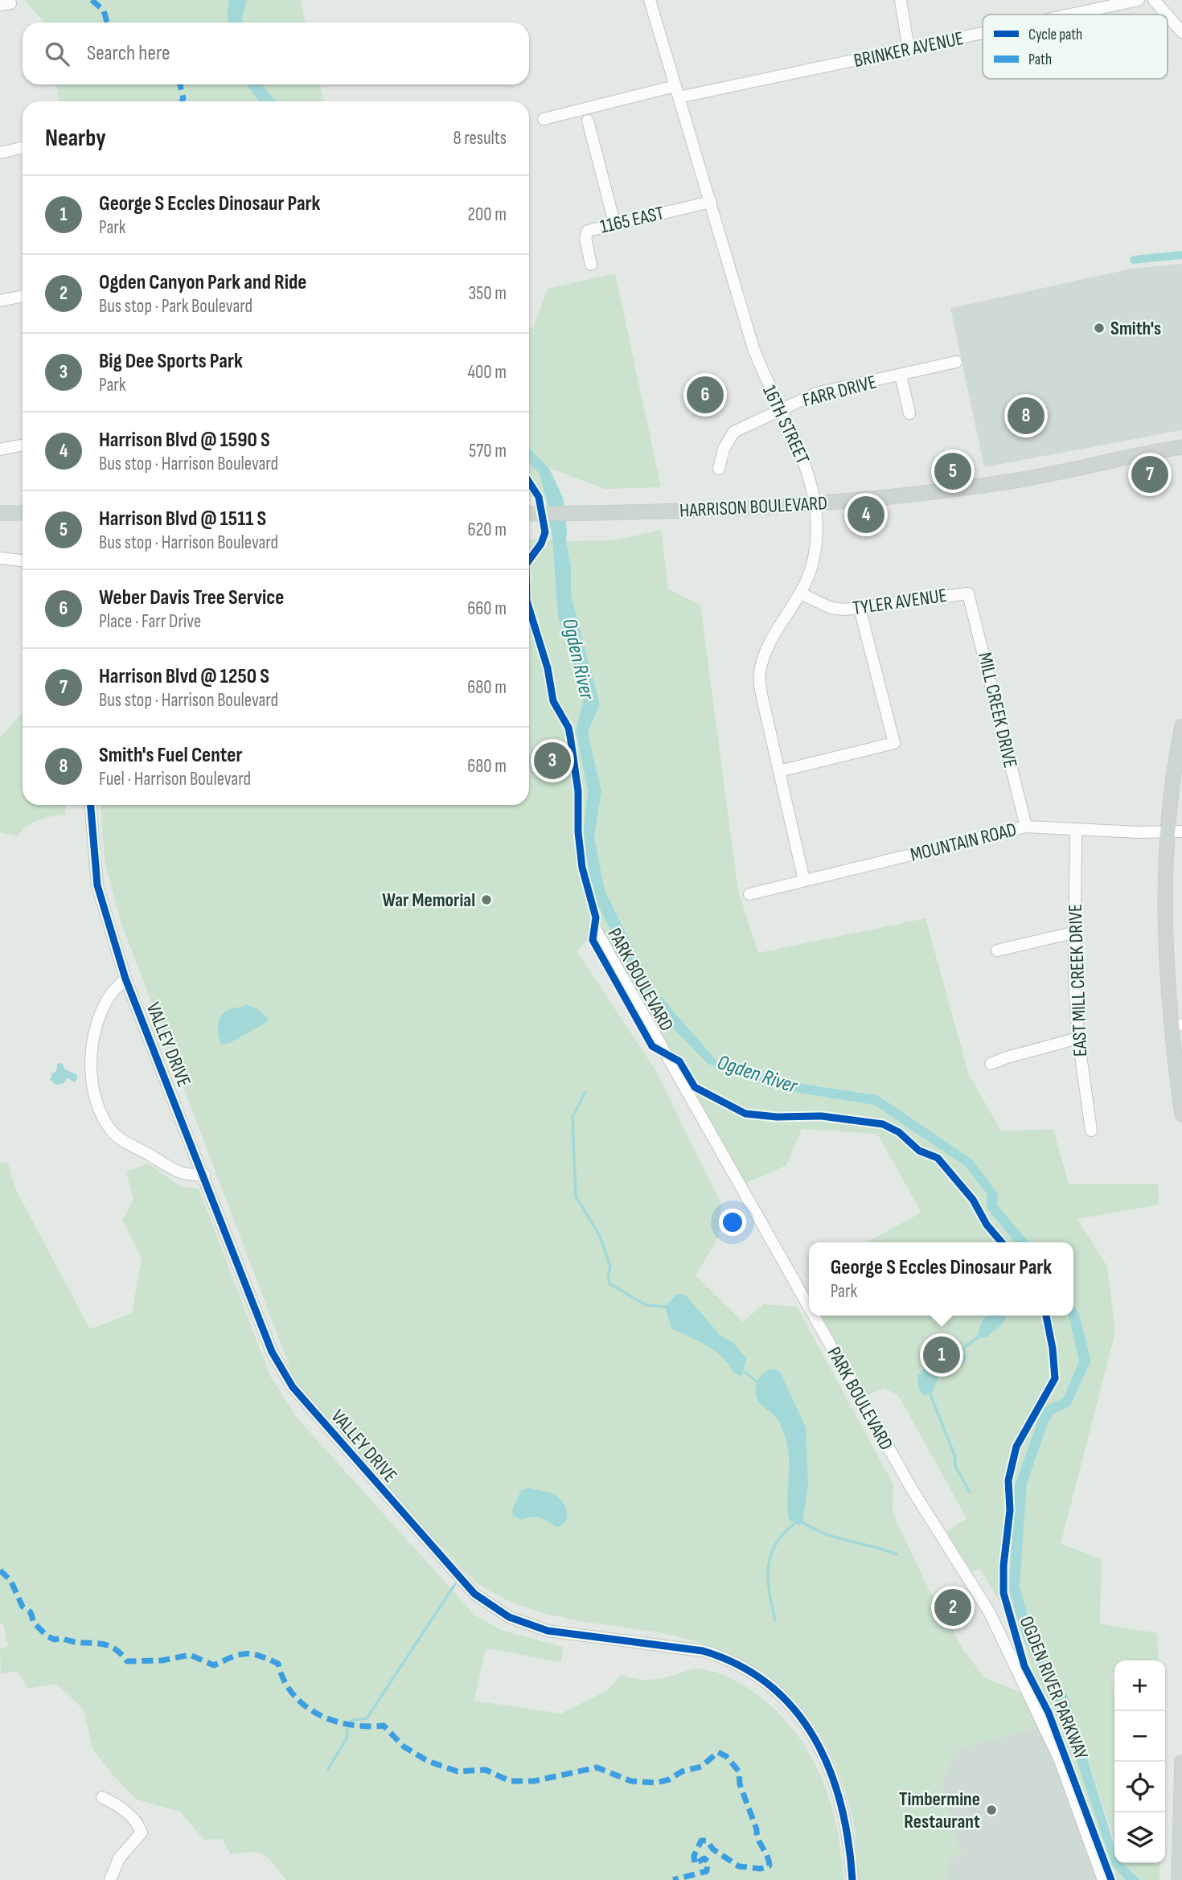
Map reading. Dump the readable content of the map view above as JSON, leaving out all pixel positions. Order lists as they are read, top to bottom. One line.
{"streets":{"main road":["HARRISON BOULEVARD"],"street":["BRINKER AVENUE","1165 EAST","FARR DRIVE","16TH STREET","TYLER AVENUE","MILL CREEK DRIVE","MOUNTAIN ROAD","PARK BOULEVARD","EAST MILL CREEK DRIVE","VALLEY DRIVE"],"cycle path":["OGDEN RIVER PARKWAY"]},"crossings":[["BRINKER AVENUE","16TH STREET"],["1165 EAST","16TH STREET"],["FARR DRIVE","16TH STREET"],["16TH STREET","HARRISON BOULEVARD"],["16TH STREET","TYLER AVENUE"],["16TH STREET","MOUNTAIN ROAD"],["TYLER AVENUE","MILL CREEK DRIVE"],["MILL CREEK DRIVE","MOUNTAIN ROAD"],["MOUNTAIN ROAD","EAST MILL CREEK DRIVE"]],"water":["Ogden River"],"places":["Smith's","War Memorial","Timbermine Restaurant"],"legend":["Cycle path","Path"],"page":{"search":"Search here","heading":["Nearby","8 results"],"list":[{"mark":"1","name":"George S Eccles Dinosaur Park","note":"Park","value":"200 m"},{"mark":"2","name":"Ogden Canyon Park and Ride","note":"Bus stop · Park Boulevard","value":"350 m"},{"mark":"3","name":"Big Dee Sports Park","note":"Park","value":"400 m"},{"mark":"4","name":"Harrison Blvd @ 1590 S","note":"Bus stop · Harrison Boulevard","value":"570 m"},{"mark":"5","name":"Harrison Blvd @ 1511 S","note":"Bus stop · Harrison Boulevard","value":"620 m"},{"mark":"6","name":"Weber Davis Tree Service","note":"Place · Farr Drive","value":"660 m"},{"mark":"7","name":"Harrison Blvd @ 1250 S","note":"Bus stop · Harrison Boulevard","value":"680 m"},{"mark":"8","name":"Smith's Fuel Center","note":"Fuel · Harrison Boulevard","value":"680 m"}],"pins":["6","8","5","7","4","3","1","2"],"popup":["George S Eccles Dinosaur Park","Park"],"map_buttons":["+","−"]}}
